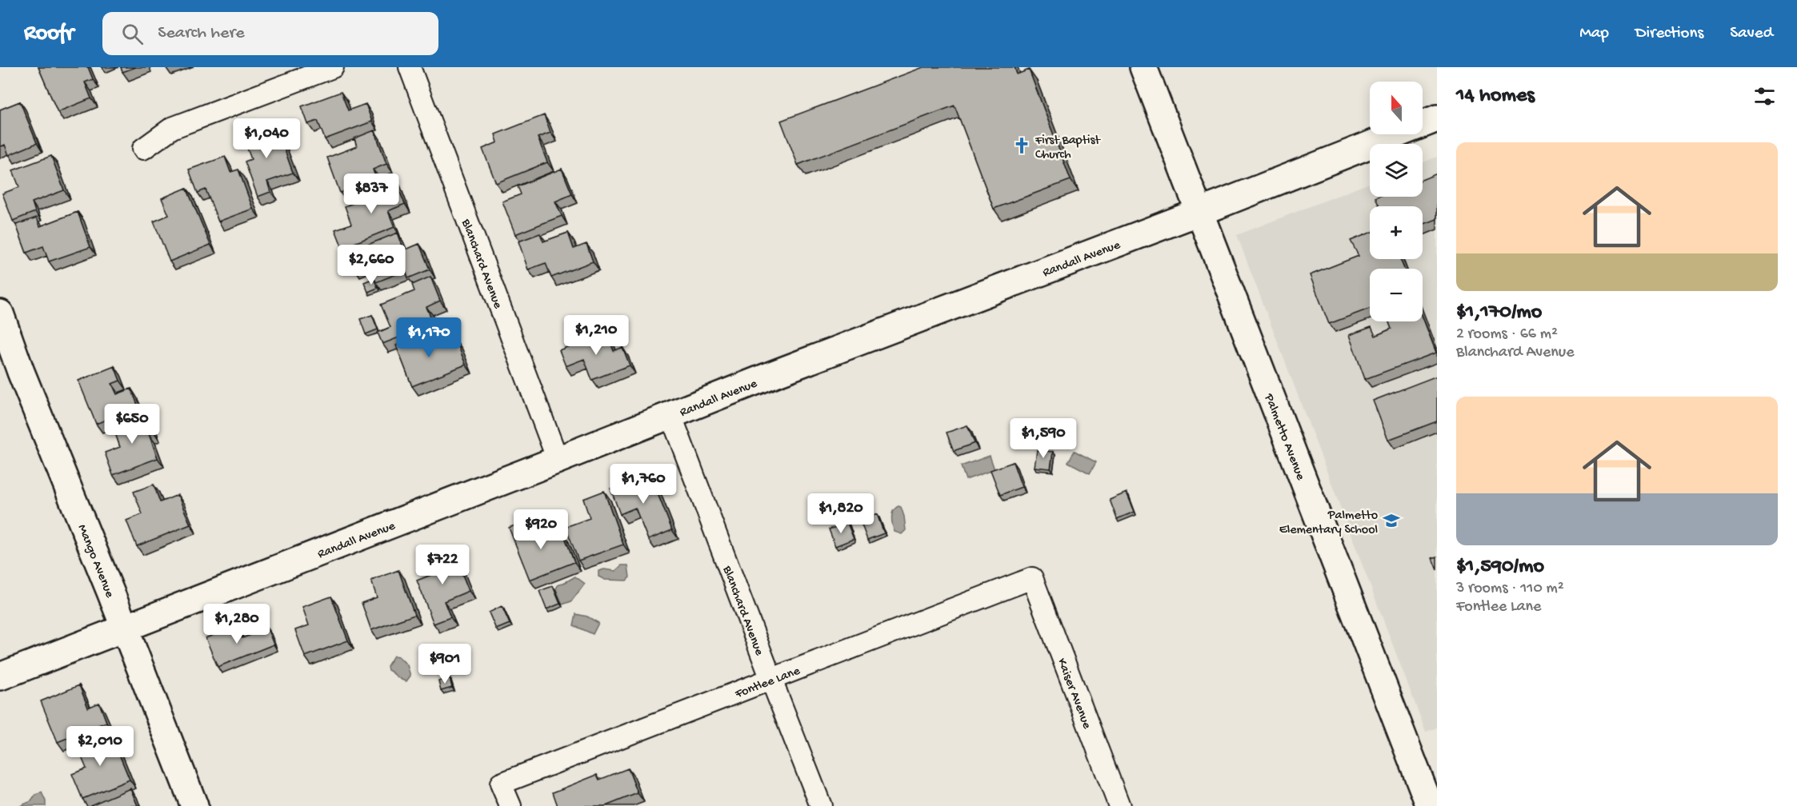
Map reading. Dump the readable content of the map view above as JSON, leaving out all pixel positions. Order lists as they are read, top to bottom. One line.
{"streets":{"street":["Randall Avenue","Blanchard Avenue","Palmetto Avenue","Mango Avenue","Fontlee Lane","Kaiser Avenue"]},"crossings":[["Randall Avenue","Blanchard Avenue"],["Randall Avenue","Palmetto Avenue"],["Randall Avenue","Mango Avenue"],["Blanchard Avenue","Fontlee Lane"],["Fontlee Lane","Kaiser Avenue"]],"places":{"church":["First Baptist Church"],"school or university":["Palmetto Elementary School"]},"north":"top","page":{"header":"Roofr","search":"Search here","nav":["Map","Directions","Saved"],"heading":"14 homes","map_buttons":["+","−"],"price":["$1,040","$837","$2,660","$1,210","$1,170","$650","$1,590","$1,760","$1,820","$920","$722","$1,280","$901","$2,010"],"list":[{"name":"$1,170/mo","note":"2 rooms · 66 m² · Blanchard Avenue"},{"name":"$1,590/mo","note":"3 rooms · 110 m² · Fontlee Lane"}]}}
